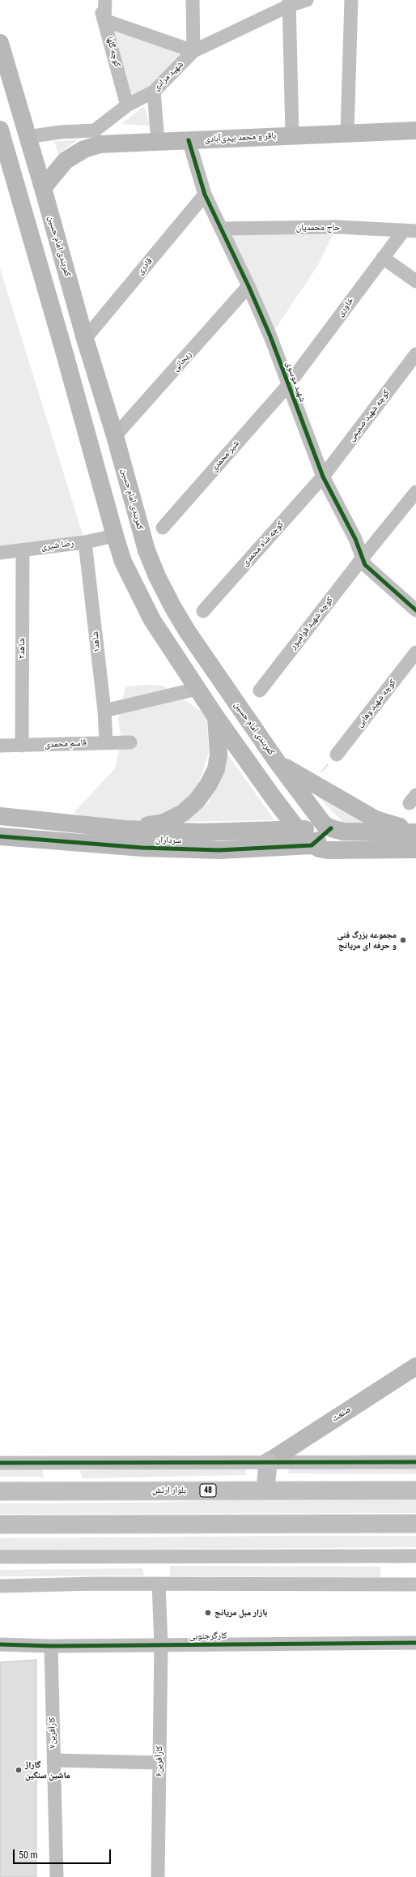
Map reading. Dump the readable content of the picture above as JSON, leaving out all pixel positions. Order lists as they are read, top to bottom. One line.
{"streets":{"highway":["بلوار ارتش","48"],"main road":["باقر و محمد بیدی‌آبادی","کمربندی امام حسین","سرداران","صنعت"],"street":["کوچه گلها","شهید مرادی","حاج محمدیان","قادری","خاوری","ریحانی","شهید موسوی","کوچه شهید صمیمی","شیر محمدی","کوچه شاه محمدی","رضا شیری","کوچه شهید قوامپور","شاهد۱","شاهد۲","کوچه شهید وهابی","قاسم محمدی","کارگرجنوبی","کارآفرین۷","کارآفرین۶"]},"crossings":[["کوچه گلها","شهید مرادی"],["شهید مرادی","باقر و محمد بیدی‌آبادی"],["باقر و محمد بیدی‌آبادی","کمربندی امام حسین"],["باقر و محمد بیدی‌آبادی","شهید موسوی"],["حاج محمدیان","خاوری"],["حاج محمدیان","شهید موسوی"],["کمربندی امام حسین","قادری"],["کمربندی امام حسین","ریحانی"],["کمربندی امام حسین","سرداران"],["قادری","شهید موسوی"],["خاوری","شهید موسوی"],["خاوری","شیر محمدی"],["ریحانی","شهید موسوی"],["شهید موسوی","کوچه شهید صمیمی"],["شهید موسوی","شیر محمدی"],["شهید موسوی","کوچه شاه محمدی"],["شهید موسوی","کوچه شهید قوامپور"],["کوچه شهید صمیمی","کوچه شاه محمدی"],["رضا شیری","شاهد۱"],["رضا شیری","شاهد۲"],["شاهد۱","قاسم محمدی"],["شاهد۲","قاسم محمدی"],["کارگرجنوبی","کارآفرین۷"],["کارگرجنوبی","کارآفرین۶"]],"places":["مجموعه بزرگ فنی و حرفه ای مریانج","بازار مبل مریانج","گاراژ ماشین سنگین"],"scale_bar":"50 m"}
